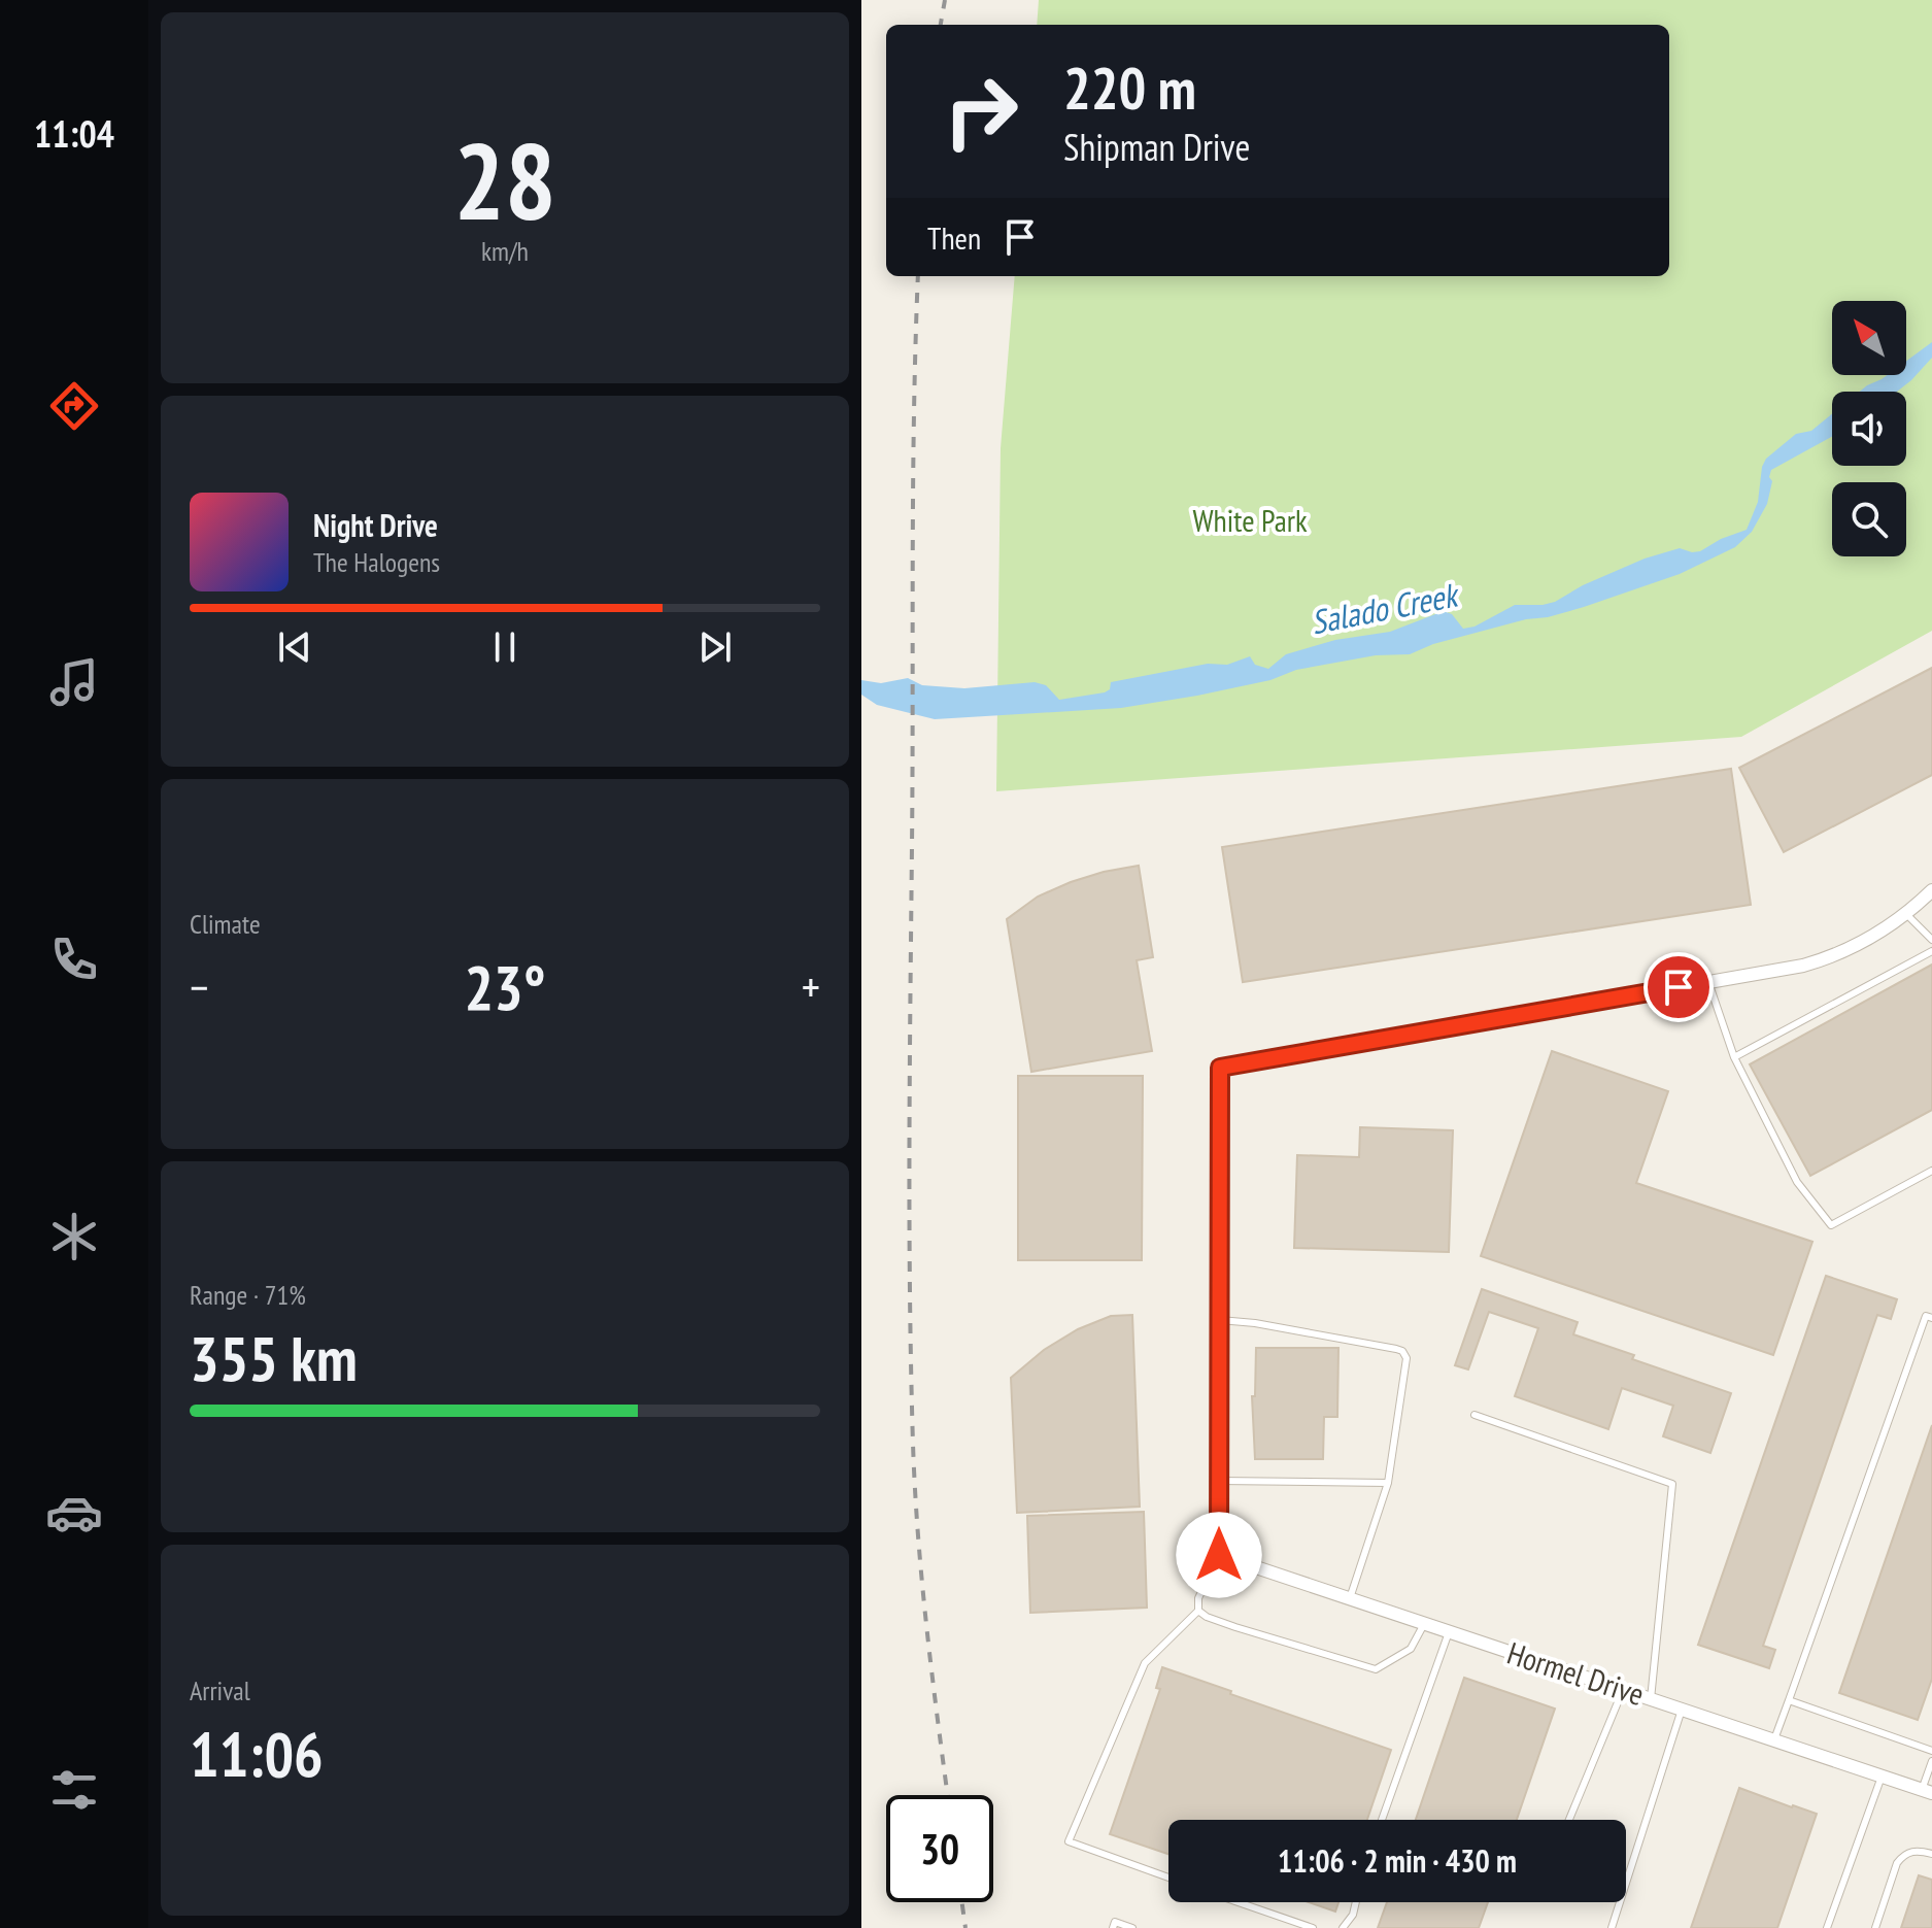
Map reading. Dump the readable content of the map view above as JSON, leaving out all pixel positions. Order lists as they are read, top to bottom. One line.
{"streets":{"street":["Hormel Drive"]},"water":["Salado Creek"],"parks":["White Park"],"north":"top left","page":{"tabs":"11:04","tile":[["28","km/h"],"Climate",["Range · 71%","355 km"],["Arrival","11:06"]],"turn":["220 m","Shipman Drive"],"then":"Then","song":["Night Drive","The Halogens"],"heat":["−","23°","+"],"limit":"30","trip":"11:06 · 2 min · 430 m"}}
